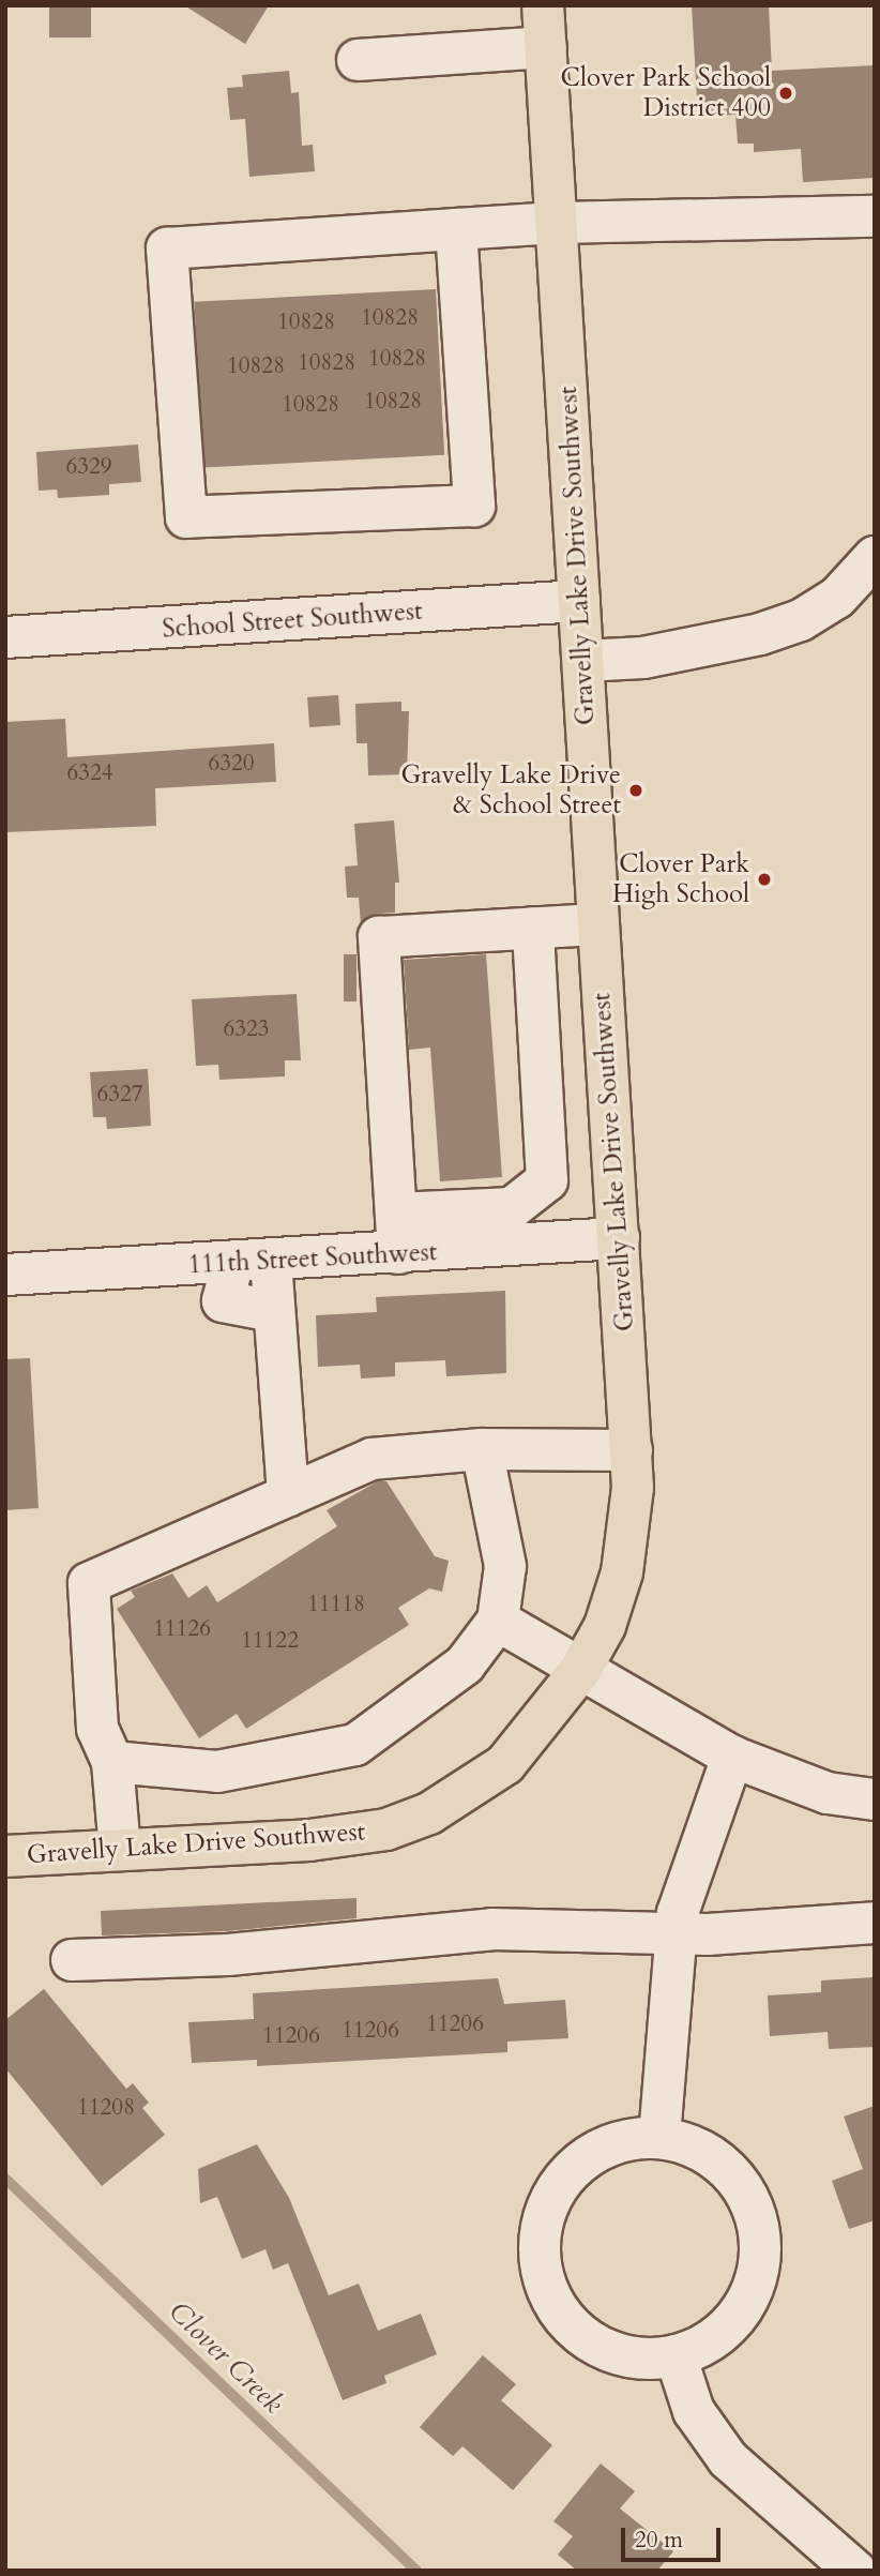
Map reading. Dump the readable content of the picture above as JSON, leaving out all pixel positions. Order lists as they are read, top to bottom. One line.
{"streets":{"main road":["Gravelly Lake Drive Southwest"],"street":["School Street Southwest","111th Street Southwest"]},"crossings":[["Gravelly Lake Drive Southwest","School Street Southwest"],["Gravelly Lake Drive Southwest","111th Street Southwest"]],"water":["Clover Creek"],"places":["Clover Park School District 400","Gravelly Lake Drive & School Street","Clover Park High School"],"house_numbers":["10828","10828","10828","10828","10828","10828","10828","6329","6320","6324","6323","6327","11118","11126","11122","11206","11206","11206","11208"],"scale_bar":"20 m"}
